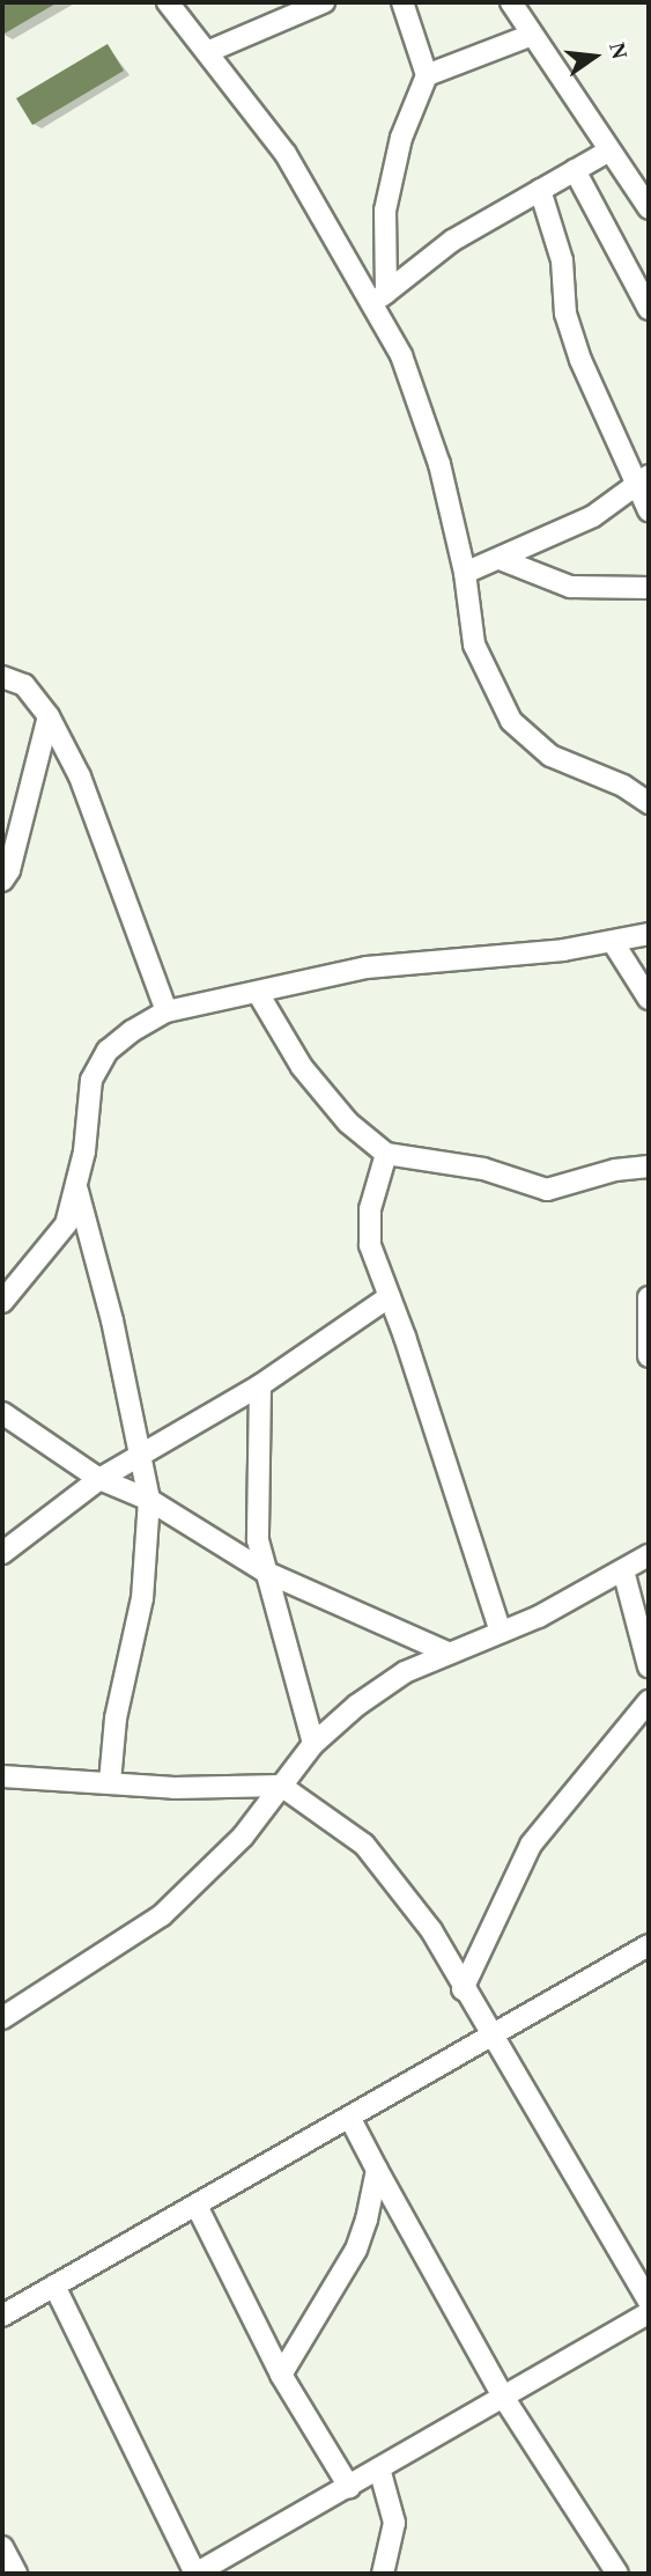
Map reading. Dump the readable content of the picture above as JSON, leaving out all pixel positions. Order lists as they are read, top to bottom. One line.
{"north":"right"}
